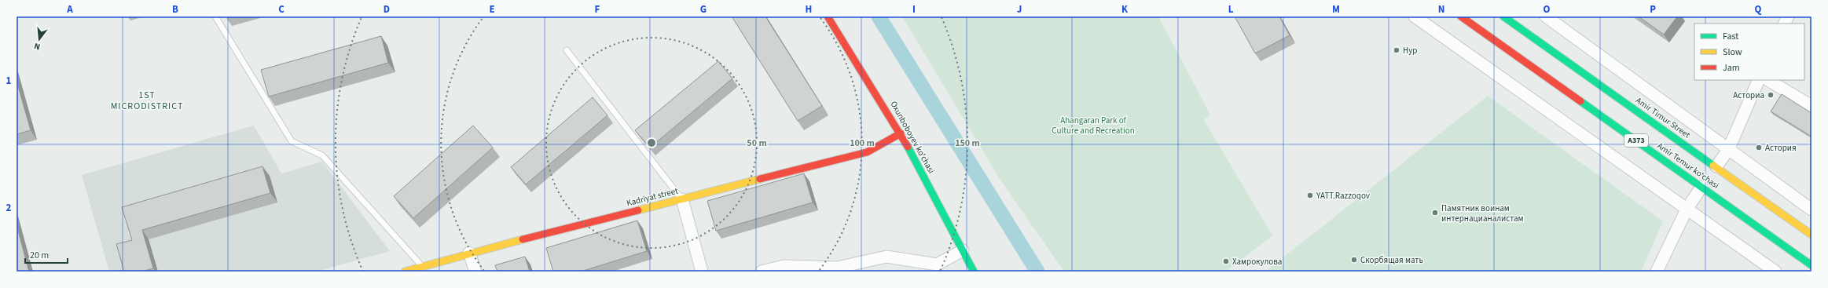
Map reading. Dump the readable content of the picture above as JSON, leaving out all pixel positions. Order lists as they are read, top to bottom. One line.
{"streets":{"main road":["Amir Timur Street","Oxunboboyev ko'chasi","A373","Amir Temur koʻchasi","Kadriyat street"]},"crossings":[["Amir Timur Street","Amir Temur koʻchasi"],["Oxunboboyev ko'chasi","Kadriyat street"]],"districts":["1ST MICRODISTRICT"],"parks":["Ahangaran Park of Culture and Recreation"],"places":["Нур","Асториа","Астория","YATT.Razzoqov","Памятник воинам интернацианалистам","Скорбящая мать","Хамрокулова"],"legend":["Fast","Slow","Jam"],"scale_bar":"20 m","north":"bottom","grid":{"columns":["A","B","C","D","E","F","G","H","I","J","K","L","M","N","O","P","Q"],"rows":["1","2"]},"rings":["50 m","100 m","150 m"]}
